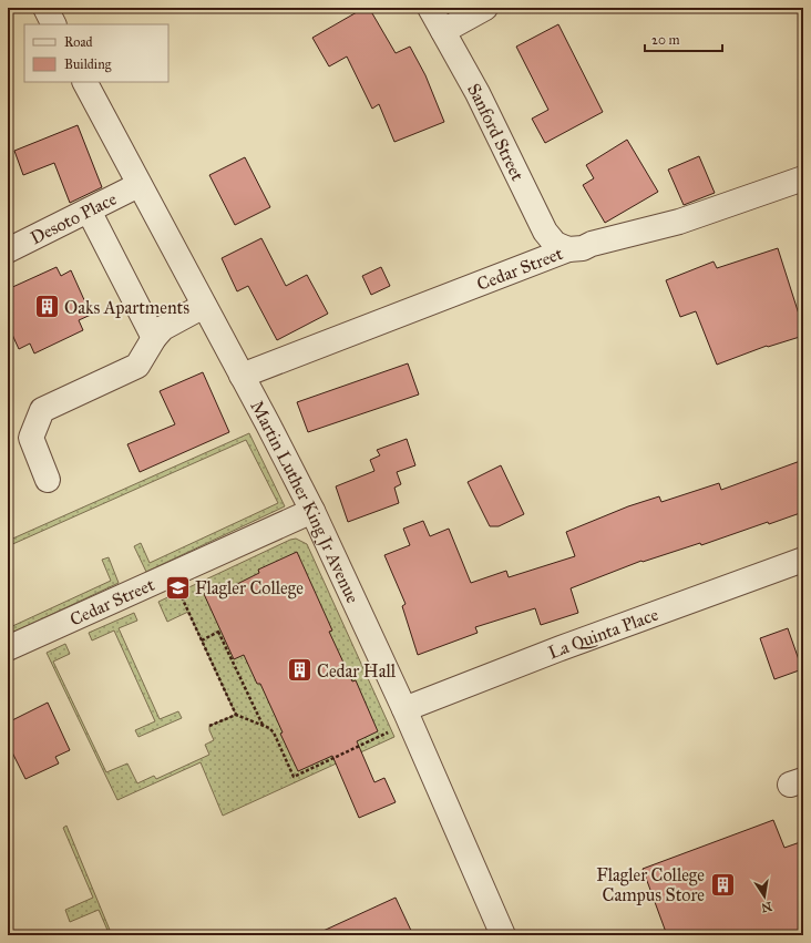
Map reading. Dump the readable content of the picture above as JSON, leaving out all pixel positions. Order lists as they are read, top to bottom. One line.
{"streets":{"street":["Sanford Street","Desoto Place","Cedar Street","Martin Luther King Jr Avenue","La Quinta Place"]},"crossings":[["Sanford Street","Cedar Street"],["Desoto Place","Martin Luther King Jr Avenue"],["Cedar Street","Martin Luther King Jr Avenue"],["Martin Luther King Jr Avenue","La Quinta Place"]],"places":{"building":["Oaks Apartments","Cedar Hall","Flagler College Campus Store"],"school or university":["Flagler College"]},"legend":["Road","Building"],"scale_bar":"20 m","north":"bottom"}
